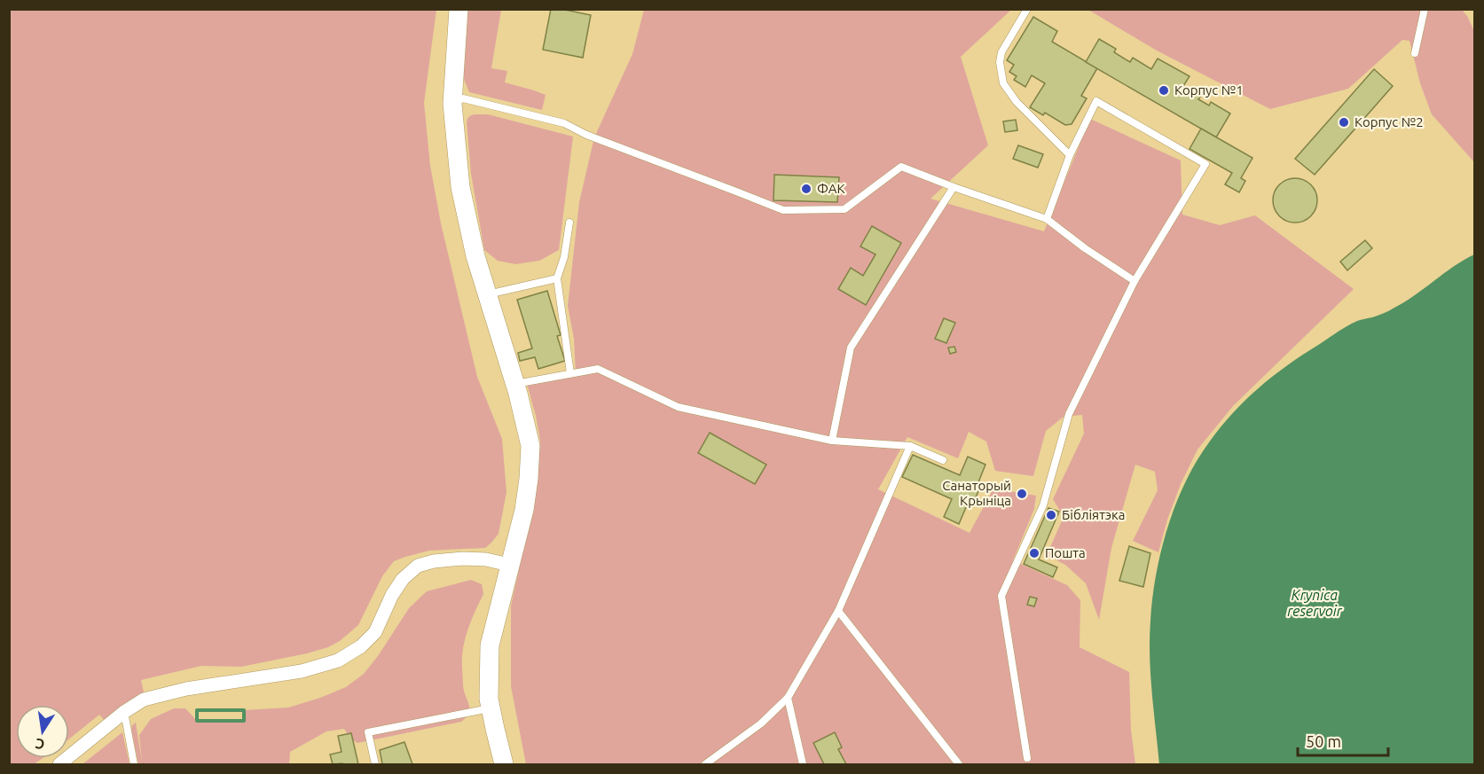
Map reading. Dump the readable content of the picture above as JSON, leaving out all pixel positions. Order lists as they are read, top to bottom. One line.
{"water":["Krynica reservoir"],"places":["Корпус №1","Корпус №2","ФАК","Санаторый Крыніца","Бібліятэка","Пошта"],"scale_bar":"50 m","north":"bottom"}
